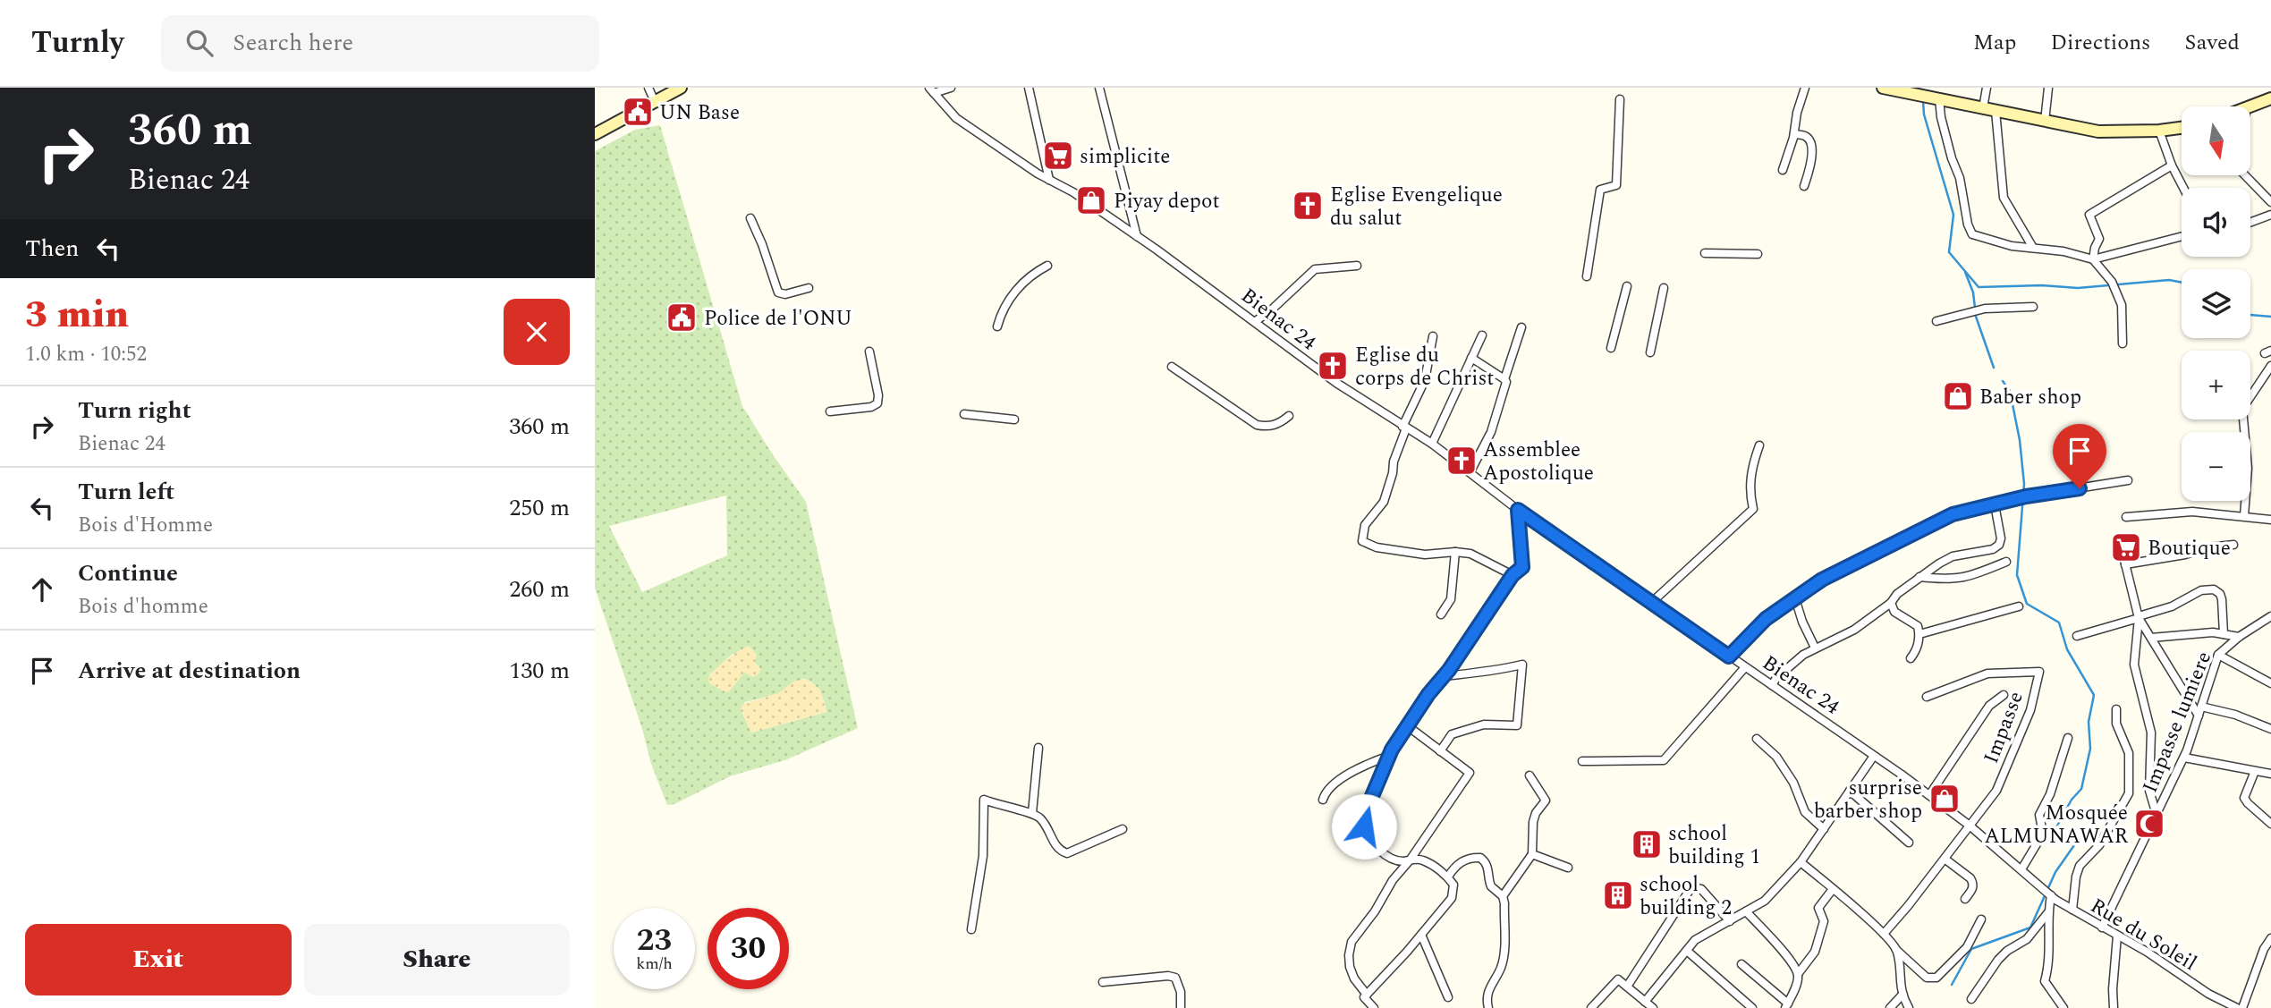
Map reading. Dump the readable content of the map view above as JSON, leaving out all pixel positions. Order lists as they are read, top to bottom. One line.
{"streets":{"street":["Bienac 24","Impasse lumiere","Impasse","Rue du Soleil"]},"crossings":[["Bienac 24","Impasse"],["Bienac 24","Rue du Soleil"],["Impasse lumiere","Rue du Soleil"]],"places":{"public building":["UN Base","Police de l'ONU"],"supermarket":["simplicite","Boutique"],"shop":["Piyay depot","Baber shop","surprise barber shop"],"church":["Eglise Evengelique du salut","Eglise du corps de Christ","Assemblee Apostolique"],"mosque":["Mosquée ALMUNAWAR"],"building":["school building 1","school building 2"]},"north":"bottom","page":{"header":"Turnly","search":"Search here","nav":["Map","Directions","Saved"],"turn":["360 m","Bienac 24"],"map_buttons":["+","−"],"then":"Then","heading":["3 min","1.0 km · 10:52"],"list":[{"name":"Turn right","note":"Bienac 24","value":"360 m"},{"name":"Turn left","note":"Bois d'Homme","value":"250 m"},{"name":"Continue","note":"Bois d'homme","value":"260 m"},{"name":"Arrive at destination","value":"130 m"}],"speed":"23 km/h","limit":"30","buttons":["Exit","Share"]}}
